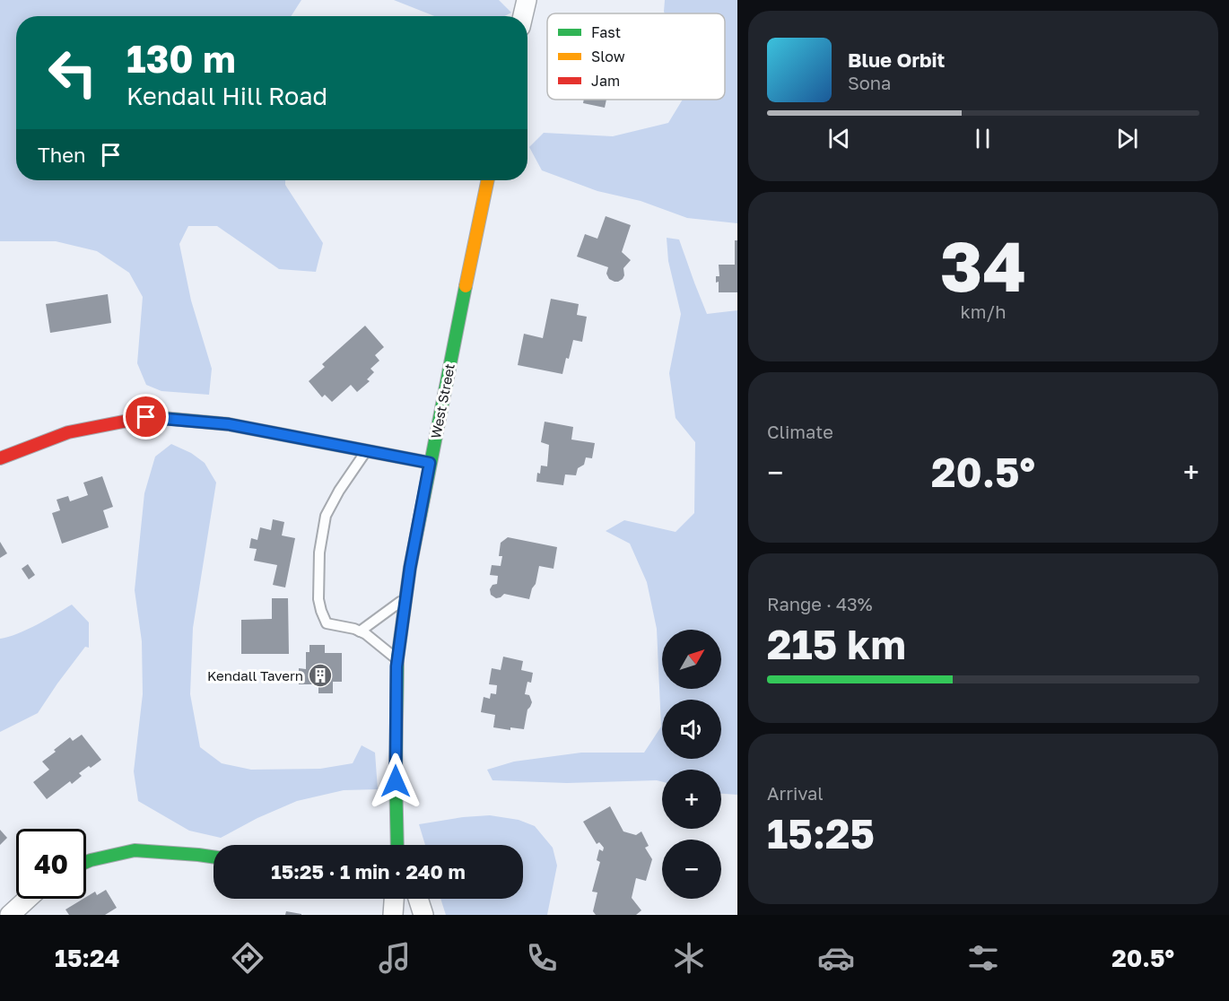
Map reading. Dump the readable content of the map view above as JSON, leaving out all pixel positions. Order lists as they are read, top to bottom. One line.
{"streets":{"street":["West Street"]},"places":{"building":["Kendall Tavern"]},"legend":["Fast","Slow","Jam"],"north":"top right","page":{"turn":["130 m","Kendall Hill Road"],"song":["Blue Orbit","Sona"],"then":"Then","tile":[["34","km/h"],"Climate",["Range · 43%","215 km"],["Arrival","15:25"]],"heat":["−","20.5°","+"],"map_buttons":["+","−"],"limit":"40","trip":"15:25 · 1 min · 240 m","tabs":["15:24","20.5°"]}}
